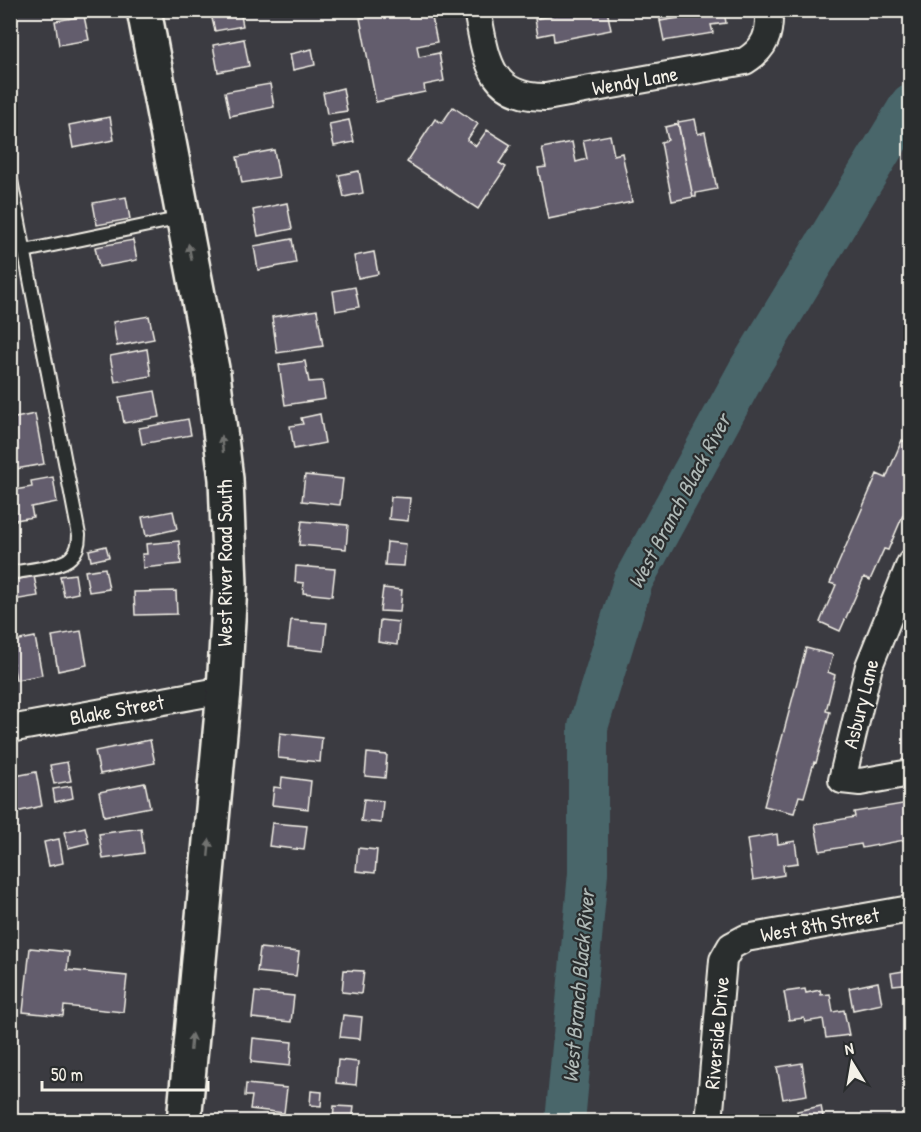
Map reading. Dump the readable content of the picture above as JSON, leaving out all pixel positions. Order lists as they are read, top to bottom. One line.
{"streets":{"main road":["West River Road South"],"street":["Wendy Lane","Asbury Lane","Blake Street","West 8th Street","Riverside Drive"]},"crossings":[["West River Road South","Blake Street"],["West 8th Street","Riverside Drive"]],"one_way":["West River Road South"],"water":["West Branch Black River"],"scale_bar":"50 m","north":"top"}
